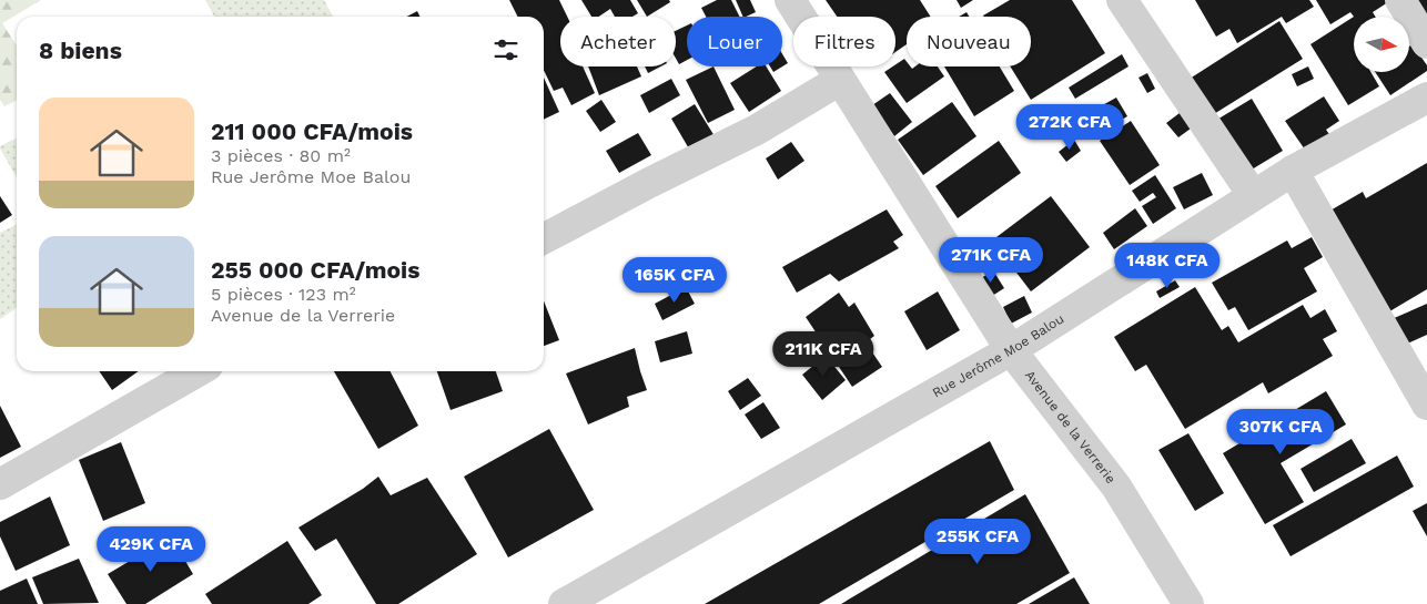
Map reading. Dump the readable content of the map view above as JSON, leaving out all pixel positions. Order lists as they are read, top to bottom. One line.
{"streets":{"street":["Rue Jerôme Moe Balou","Avenue de la Verrerie"]},"crossings":[["Rue Jerôme Moe Balou","Avenue de la Verrerie"]],"north":"right","page":{"chip":["Acheter","Louer","Filtres","Nouveau"],"heading":"8 biens","list":[{"name":"211 000 CFA/mois","note":"3 pièces · 80 m² · Rue Jerôme Moe Balou"},{"name":"255 000 CFA/mois","note":"5 pièces · 123 m² · Avenue de la Verrerie"}],"price":["272K CFA","271K CFA","148K CFA","165K CFA","211K CFA","307K CFA","255K CFA","429K CFA"]}}
